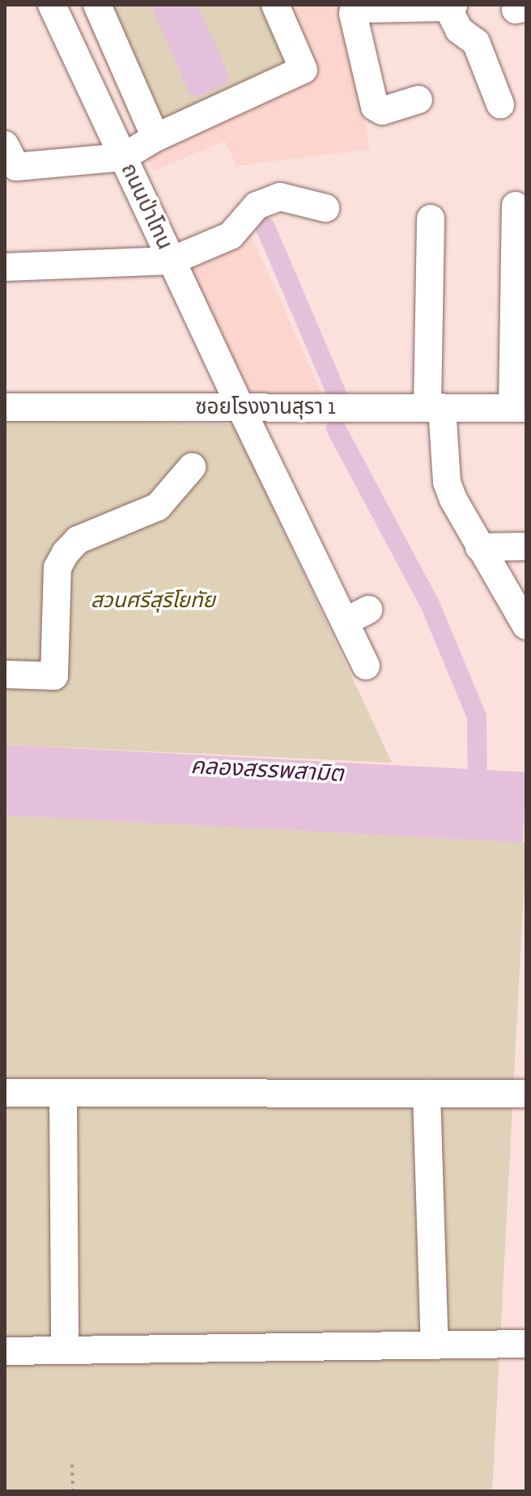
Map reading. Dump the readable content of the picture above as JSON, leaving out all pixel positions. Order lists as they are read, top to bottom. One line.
{"streets":{"street":["ถนนป่าโทน","ซอยโรงงานสุรา 1"]},"crossings":[["ถนนป่าโทน","ซอยโรงงานสุรา 1"]],"water":["คลองสรรพสามิต"],"parks":["สวนศรีสุริโยทัย"]}
